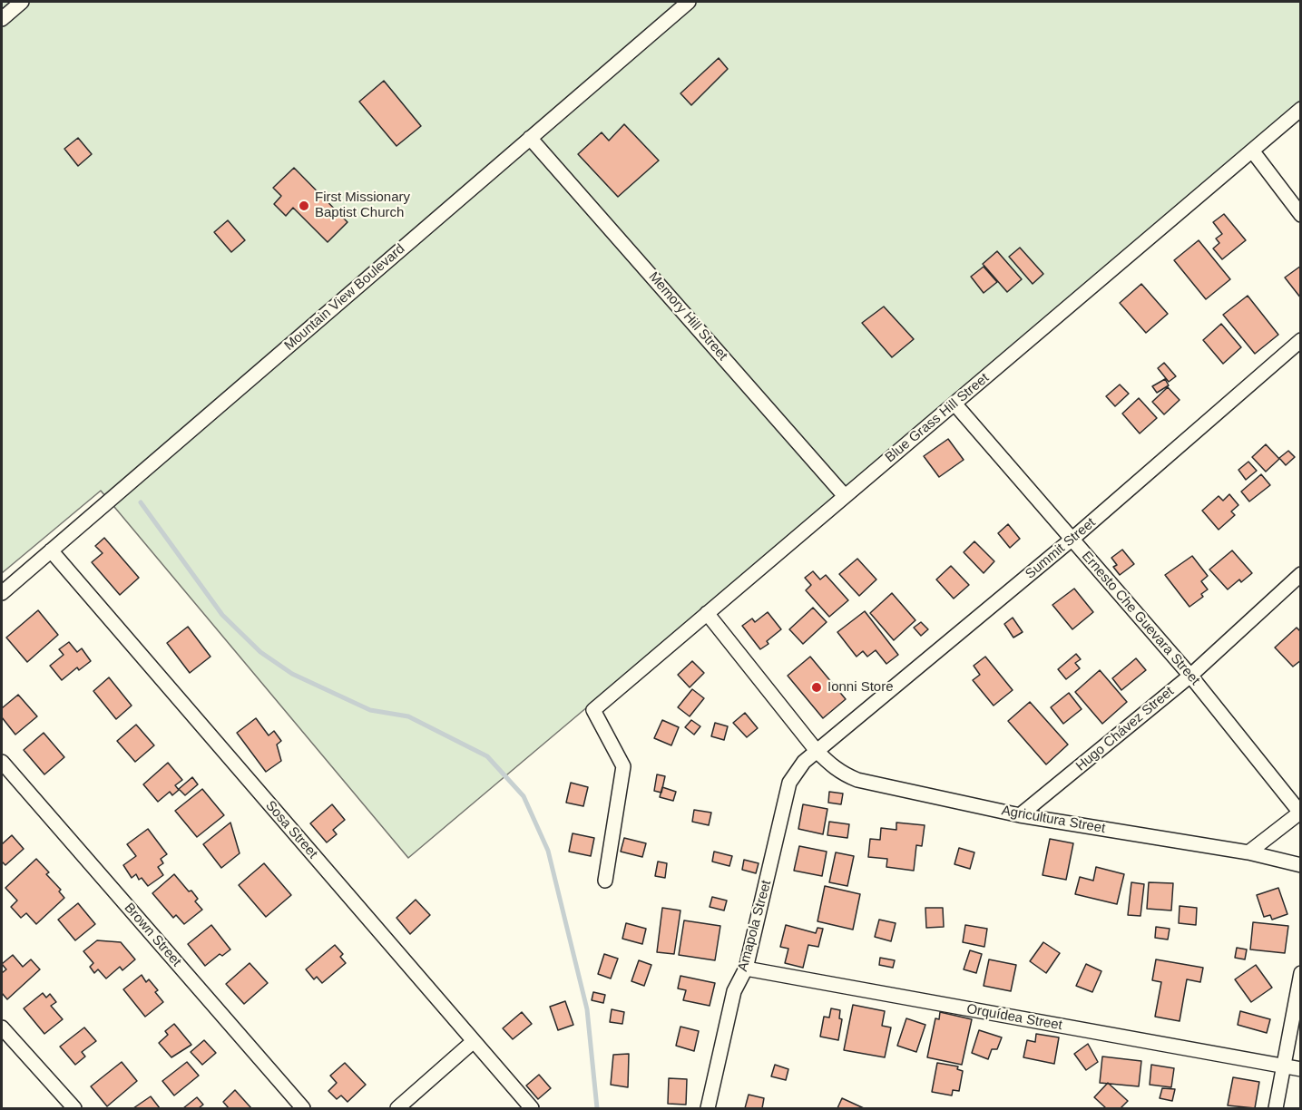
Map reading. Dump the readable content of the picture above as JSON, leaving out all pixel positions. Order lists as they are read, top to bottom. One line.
{"streets":{"street":["Mountain View Boulevard","Memory Hill Street","Blue Grass Hill Street","Summit Street","Ernesto Che Guevara Street","Hugo Chávez Street","Agricultura Street","Sosa Street","Amapola Street","Brown Street","Orquídea Street"]},"crossings":[["Mountain View Boulevard","Memory Hill Street"],["Mountain View Boulevard","Sosa Street"],["Memory Hill Street","Blue Grass Hill Street"],["Blue Grass Hill Street","Ernesto Che Guevara Street"],["Summit Street","Ernesto Che Guevara Street"],["Summit Street","Agricultura Street"],["Summit Street","Amapola Street"],["Ernesto Che Guevara Street","Hugo Chávez Street"],["Hugo Chávez Street","Agricultura Street"],["Agricultura Street","Amapola Street"],["Amapola Street","Orquídea Street"]],"places":["First Missionary Baptist Church","Ionni Store"]}
